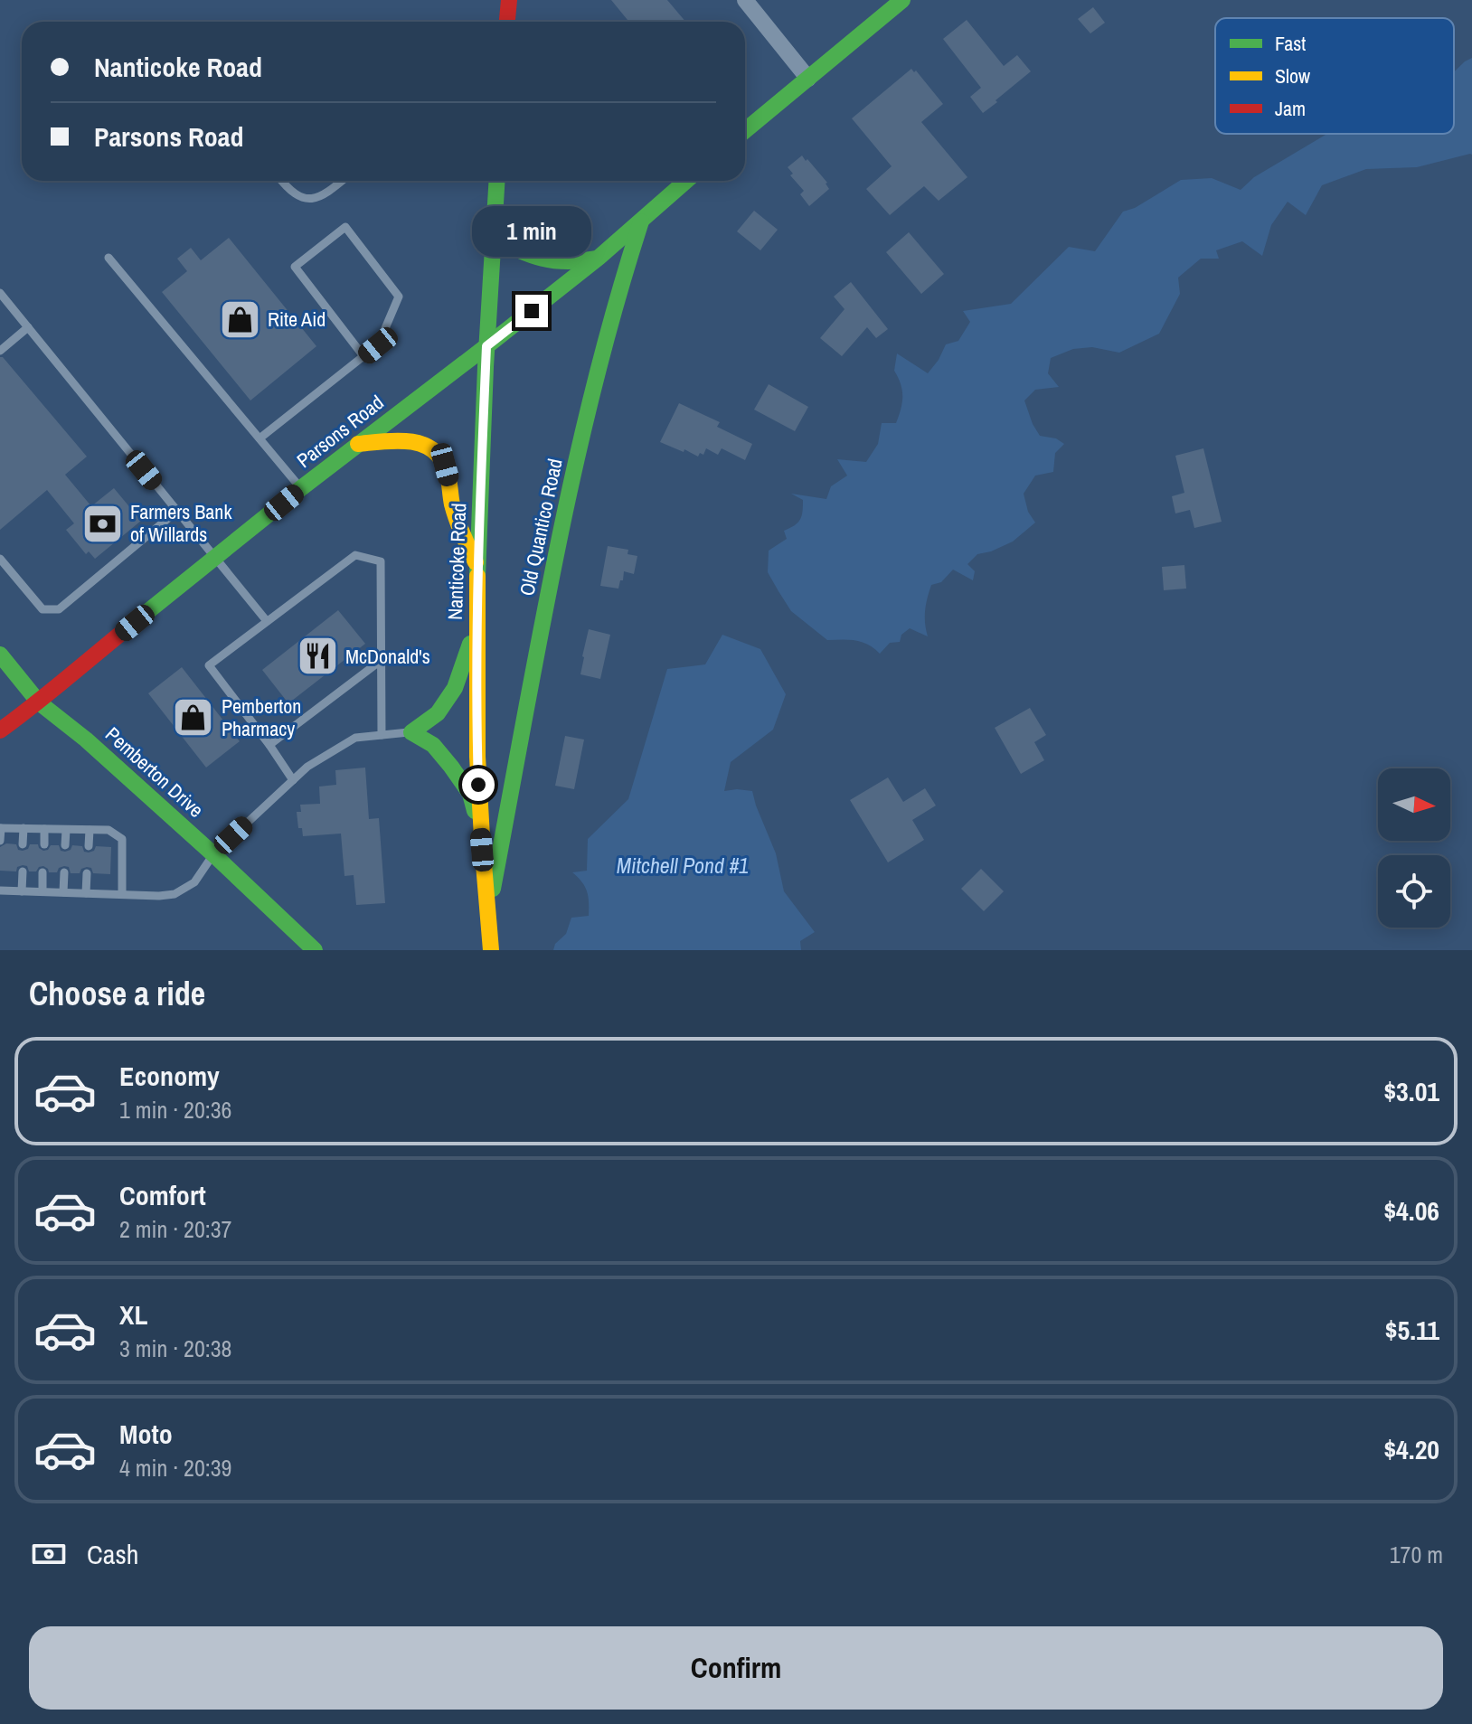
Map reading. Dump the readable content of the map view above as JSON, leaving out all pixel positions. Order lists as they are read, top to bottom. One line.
{"streets":{"street":["Parsons Road","Old Quantico Road","Nanticoke Road","Pemberton Drive"]},"crossings":[["Parsons Road","Old Quantico Road"],["Parsons Road","Nanticoke Road"],["Parsons Road","Pemberton Drive"],["Old Quantico Road","Nanticoke Road"]],"water":["Mitchell Pond #1"],"places":{"shop":["Rite Aid","Pemberton Pharmacy"],"bank":["Farmers Bank of Willards"],"restaurant":["McDonald's"]},"legend":["Fast","Slow","Jam"],"north":"right","page":{"banner":["Nanticoke Road","Parsons Road"],"bubble":"1 min","heading":"Choose a ride","list":[{"name":"Economy","note":"1 min · 20:36","value":"$3.01"},{"name":"Comfort","note":"2 min · 20:37","value":"$4.06"},{"name":"XL","note":"3 min · 20:38","value":"$5.11"},{"name":"Moto","note":"4 min · 20:39","value":"$4.20"}],"pay":["Cash","170 m"],"buttons":"Confirm"}}
